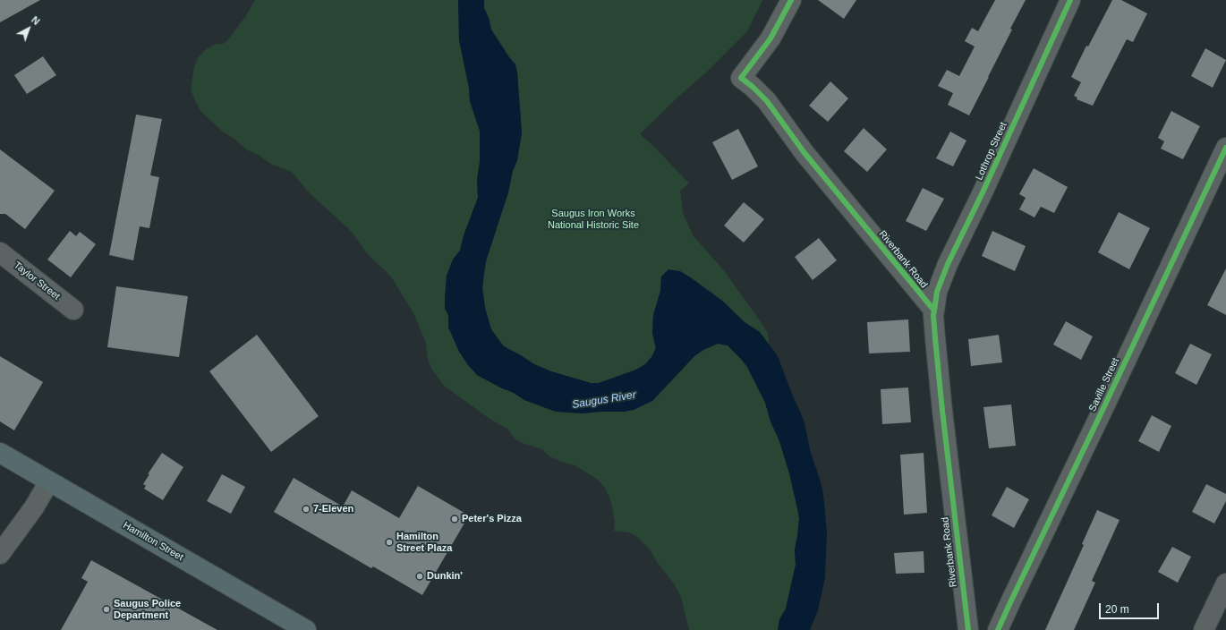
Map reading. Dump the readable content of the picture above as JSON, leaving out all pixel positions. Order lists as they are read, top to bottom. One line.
{"streets":{"main road":["Hamilton Street"],"street":["Lothrop Street","Riverbank Road","Taylor Street","Saville Street"]},"crossings":[["Lothrop Street","Riverbank Road"]],"water":["Saugus River"],"parks":["Saugus Iron Works National Historic Site"],"places":["7-Eleven","Peter's Pizza","Hamilton Street Plaza","Dunkin'","Saugus Police Department"],"scale_bar":"20 m","north":"top right"}
